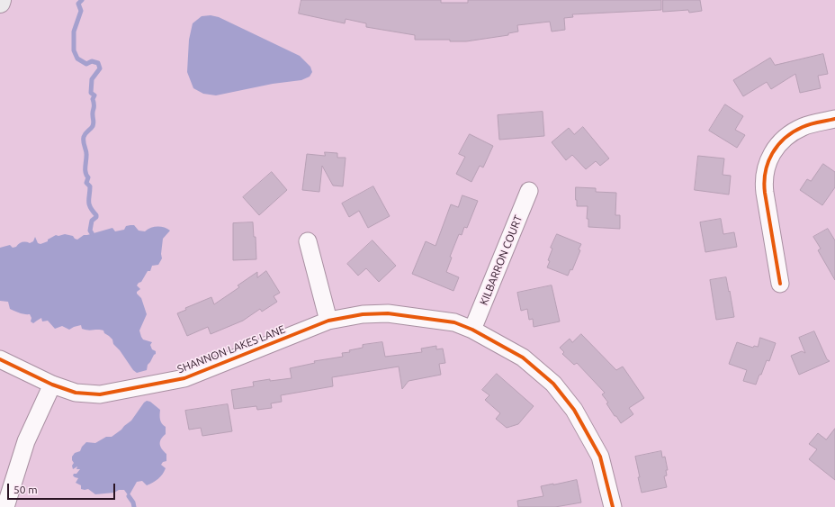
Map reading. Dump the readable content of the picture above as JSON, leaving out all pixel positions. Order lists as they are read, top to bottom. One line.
{"streets":{"street":["KILBARRON COURT","SHANNON LAKES LANE"]},"crossings":[["KILBARRON COURT","SHANNON LAKES LANE"]],"scale_bar":"50 m"}
